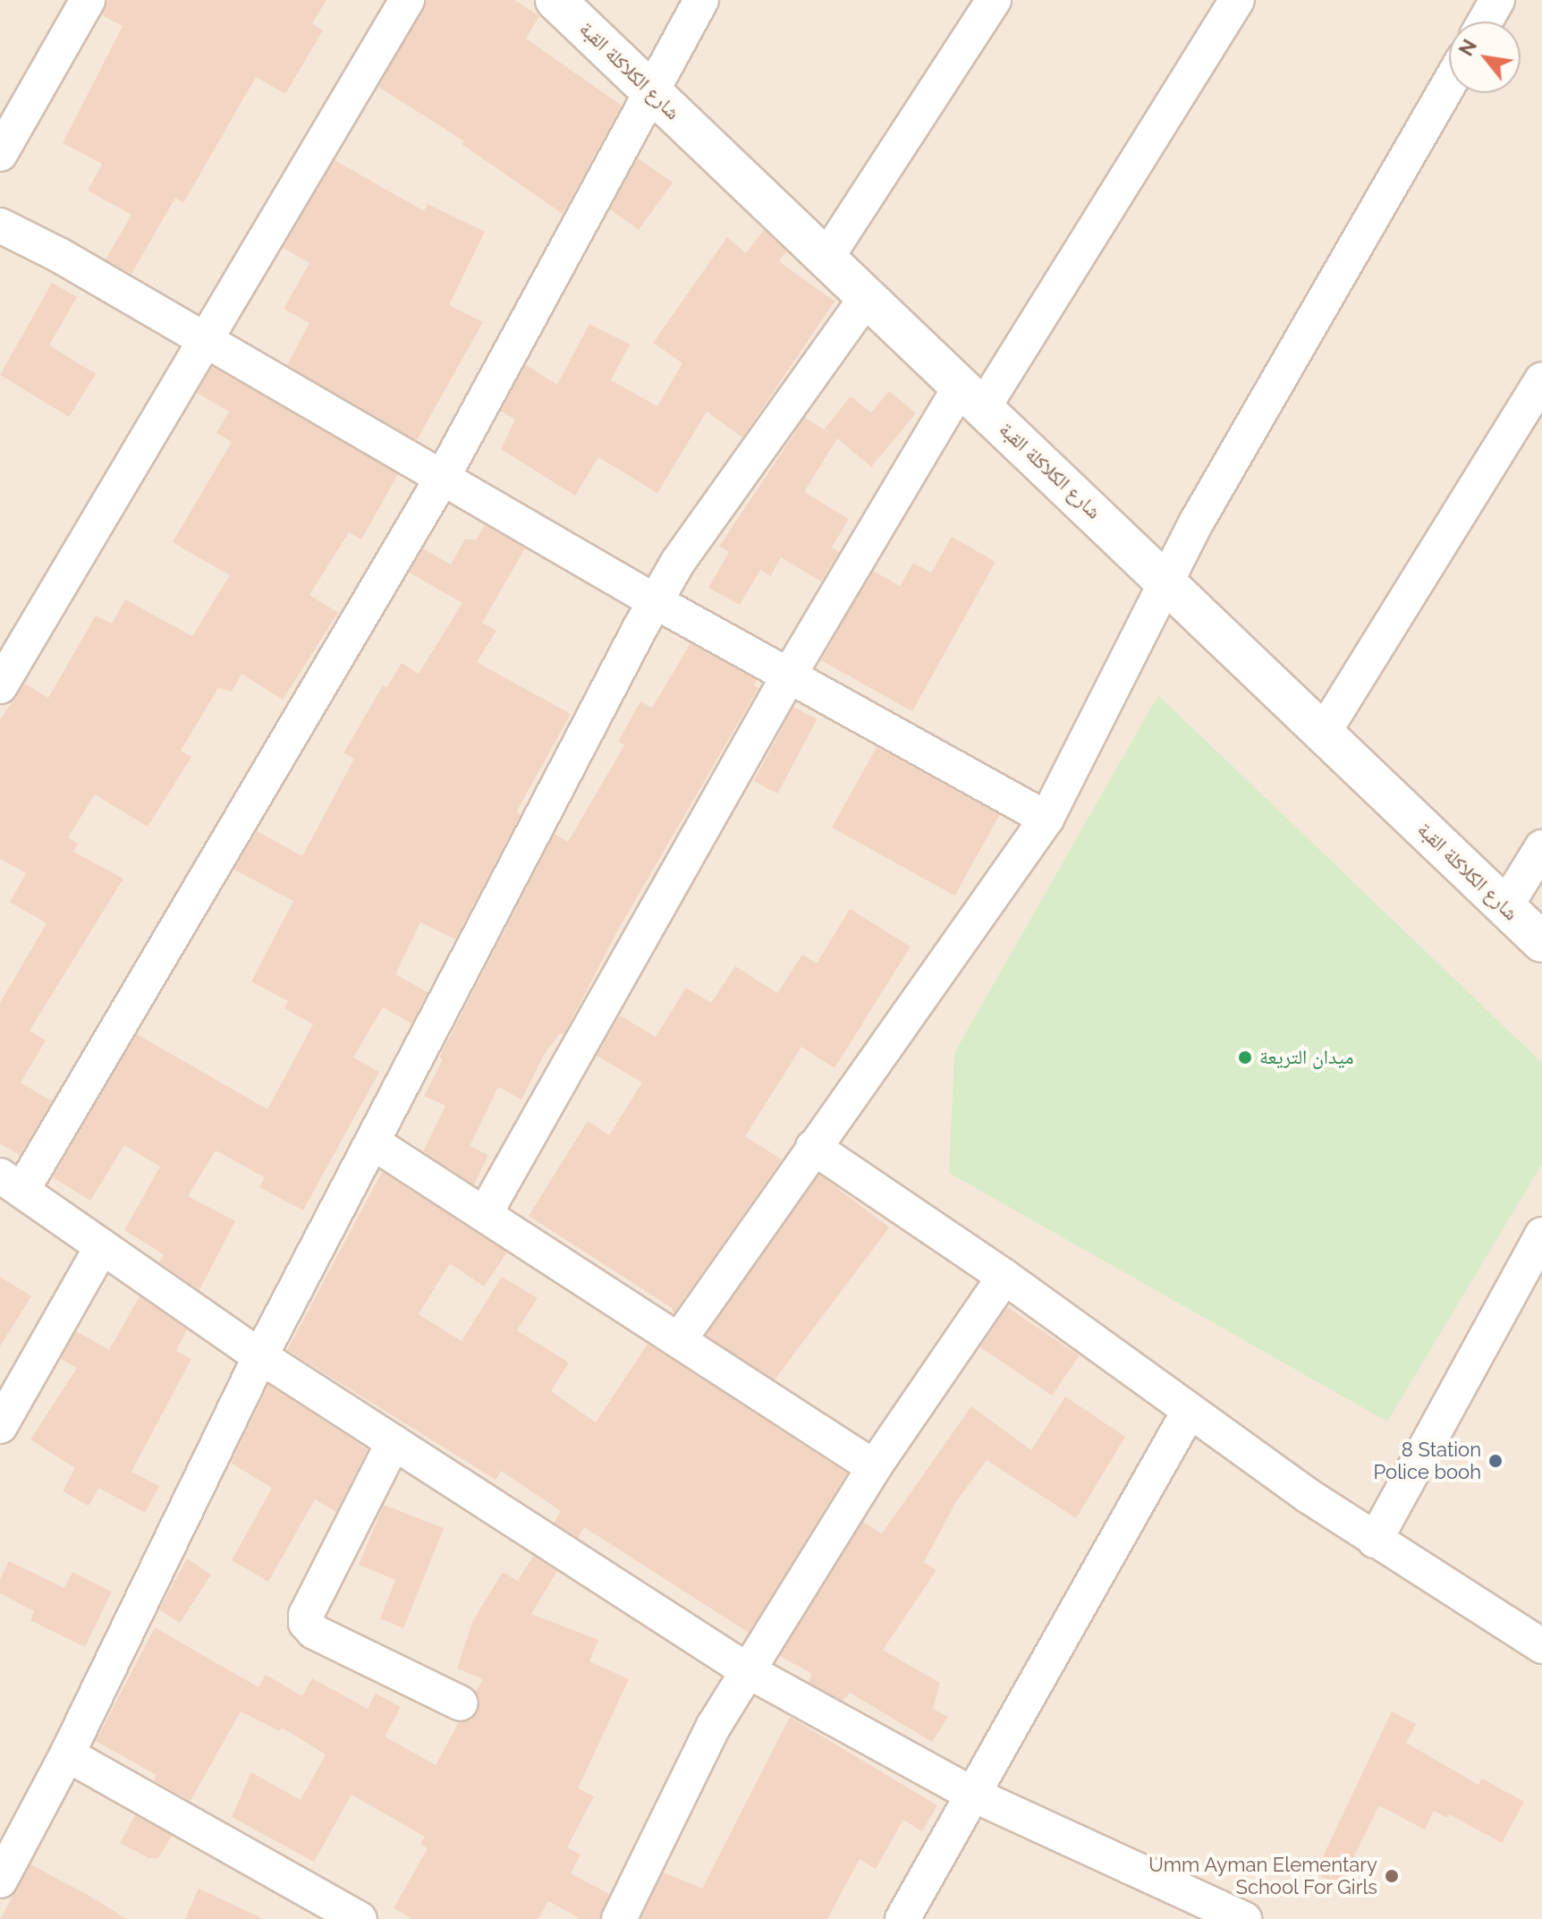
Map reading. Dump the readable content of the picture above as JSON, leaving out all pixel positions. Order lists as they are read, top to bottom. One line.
{"streets":{"street":["شارع الكلاكلة القبة"]},"places":["ميدان التريعة","8 Station Police booh","Umm Ayman Elementary School For Girls"],"north":"top left"}
